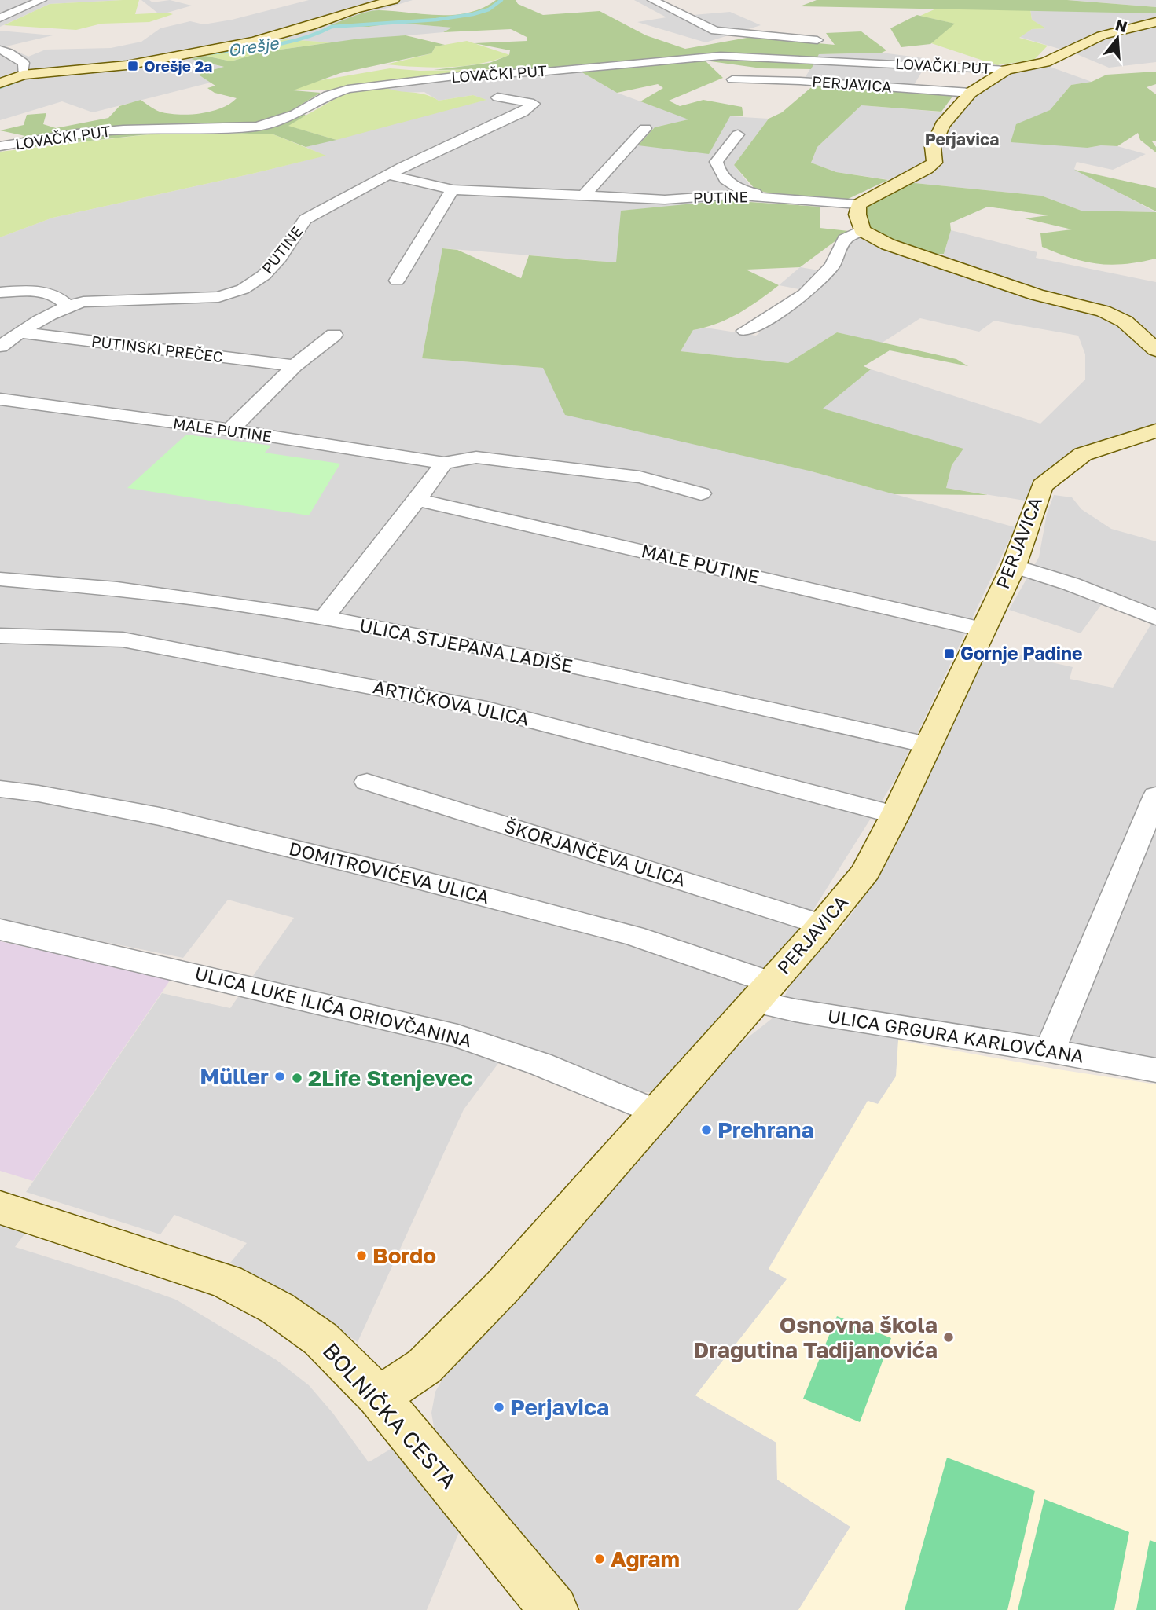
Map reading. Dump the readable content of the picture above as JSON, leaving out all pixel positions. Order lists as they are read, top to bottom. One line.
{"streets":{"street":["LOVAČKI PUT","PERJAVICA","PUTINE","PUTINSKI PREČEC","MALE PUTINE","ULICA STJEPANA LADIŠE","ARTIČKOVA ULICA","ŠKORJANČEVA ULICA","DOMITROVIĆEVA ULICA","ULICA LUKE ILIĆA ORIOVČANINA","ULICA GRGURA KARLOVČANA","BOLNIČKA CESTA"]},"crossings":[["PERJAVICA","MALE PUTINE"],["PERJAVICA","ULICA STJEPANA LADIŠE"],["PERJAVICA","ARTIČKOVA ULICA"],["PERJAVICA","ŠKORJANČEVA ULICA"],["PERJAVICA","DOMITROVIĆEVA ULICA"],["PERJAVICA","ULICA LUKE ILIĆA ORIOVČANINA"],["PERJAVICA","ULICA GRGURA KARLOVČANA"],["PERJAVICA","BOLNIČKA CESTA"],["PUTINE","PUTINSKI PREČEC"],["DOMITROVIĆEVA ULICA","ULICA GRGURA KARLOVČANA"]],"districts":["Perjavica"],"water":["Orešje"],"places":{"transit":["Orešje 2a","Gornje Padine"],"other":["Müller","2Life Stenjevec","Prehrana","Bordo","Osnovna škola Dragutina Tadijanovića","Perjavica","Agram"]},"north":"top"}
